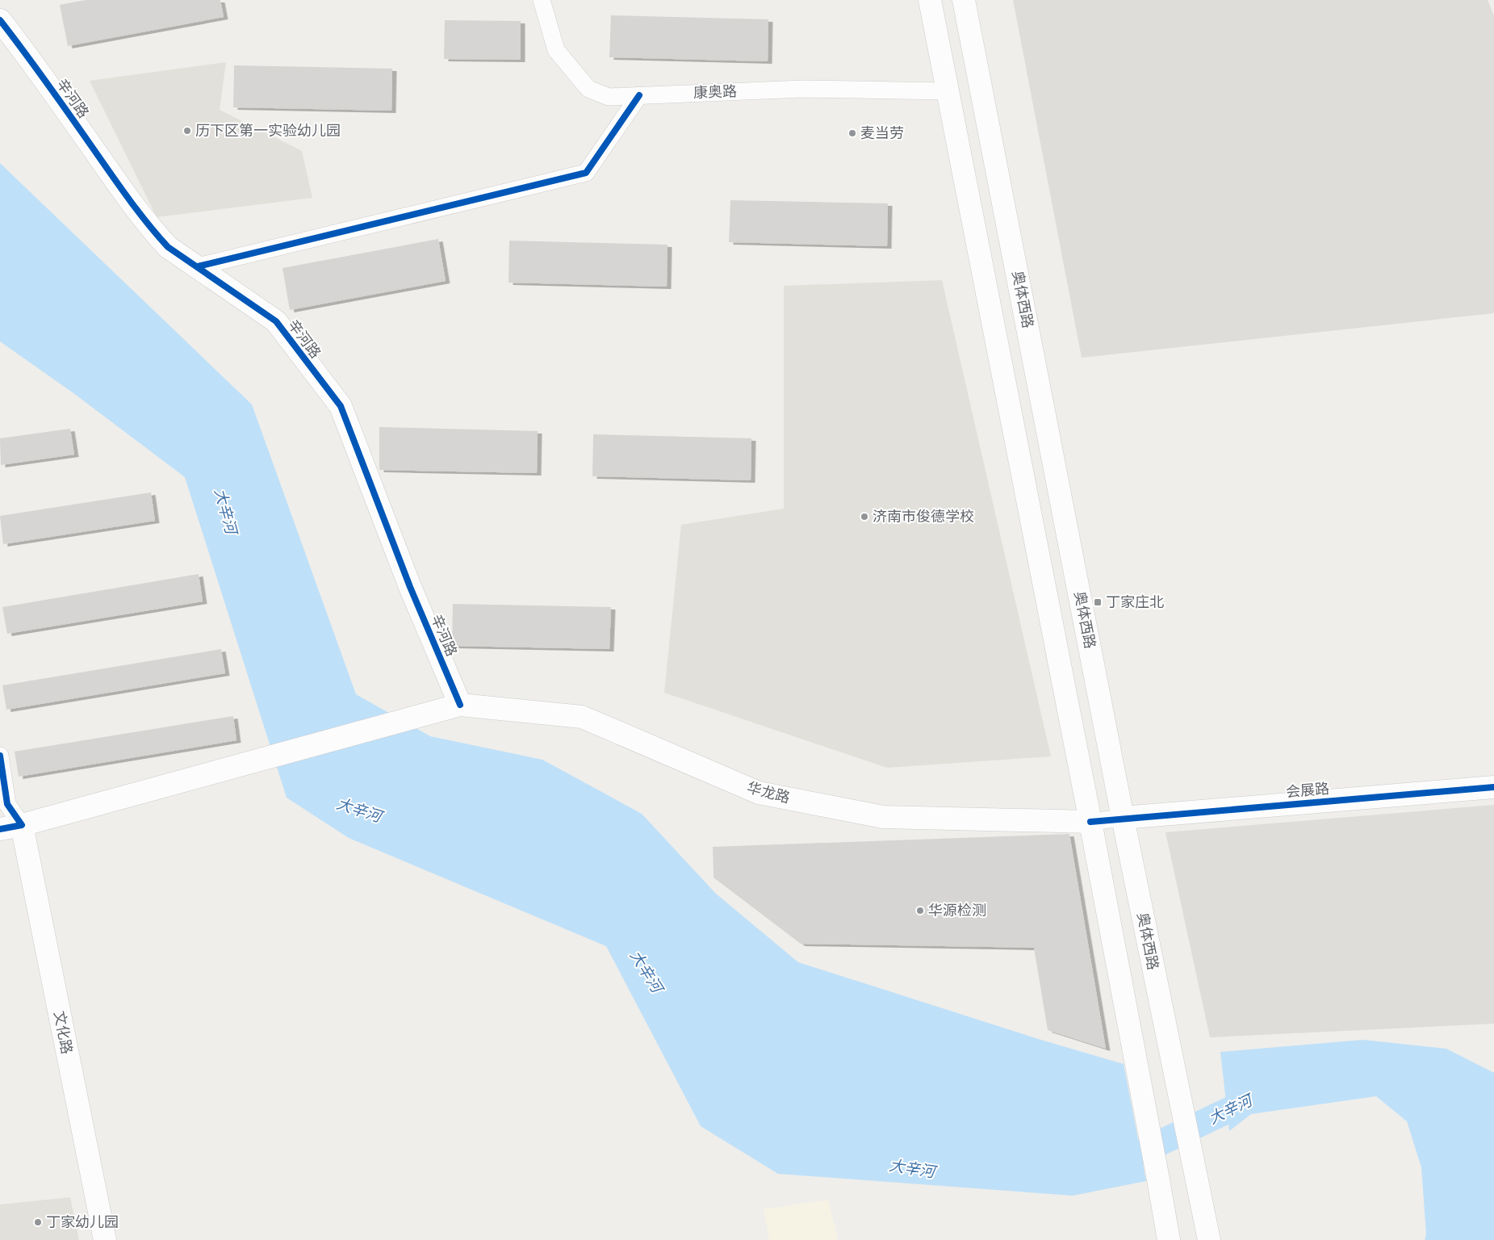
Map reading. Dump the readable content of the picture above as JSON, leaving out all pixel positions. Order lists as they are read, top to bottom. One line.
{"streets":{"main road":["辛河路","奥体西路","会展路","华龙路","文化路"],"street":["康奥路"]},"crossings":[["辛河路","华龙路"],["奥体西路","会展路"]],"water":["大辛河"],"places":{"other":["历下区第一实验幼儿园","麦当劳","济南市俊德学校","华源检测","丁家幼儿园"],"transit":["丁家庄北"]}}
